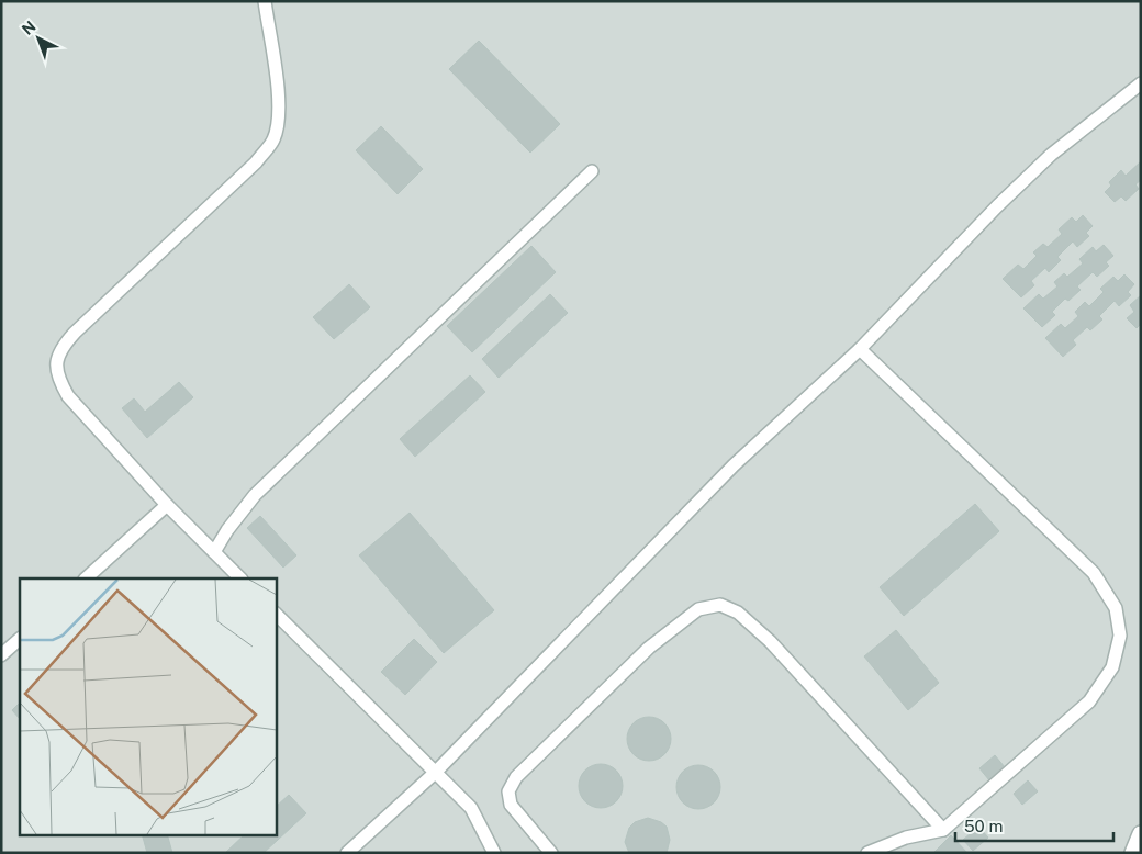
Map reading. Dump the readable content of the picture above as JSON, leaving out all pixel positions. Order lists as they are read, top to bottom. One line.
{"scale_bar":"50 m","north":"top left"}
